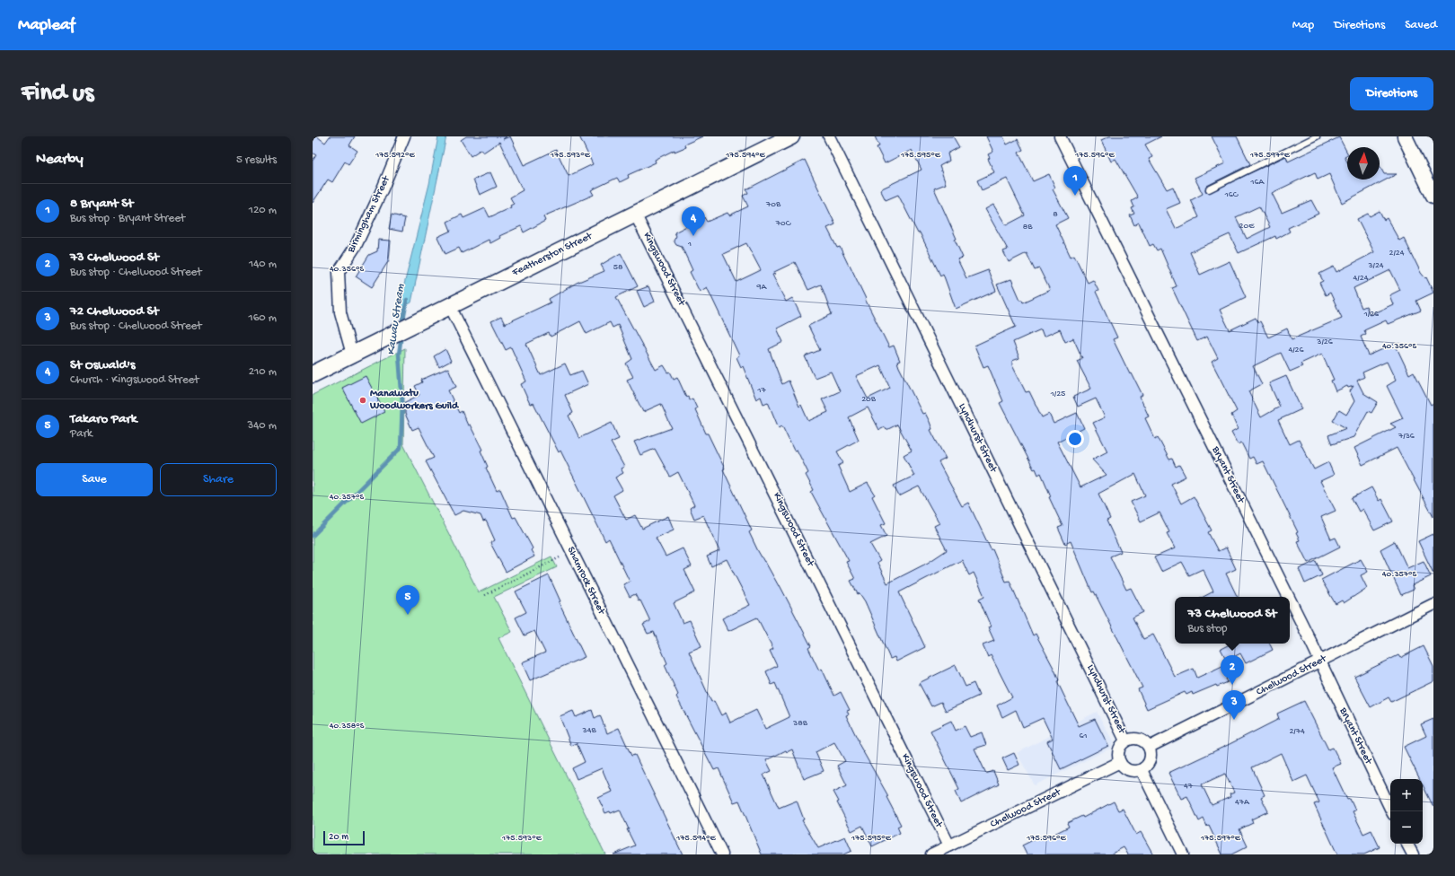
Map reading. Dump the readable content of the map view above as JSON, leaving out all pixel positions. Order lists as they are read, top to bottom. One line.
{"streets":{"main road":["Featherston Street"],"street":["Birmingham Street","Kingswood Street","Lyndhurst Street","Bryant Street","Shamrock Street","Chelwood Street"]},"crossings":[["Birmingham Street","Featherston Street"],["Featherston Street","Kingswood Street"],["Featherston Street","Shamrock Street"],["Kingswood Street","Chelwood Street"],["Lyndhurst Street","Chelwood Street"],["Bryant Street","Chelwood Street"]],"water":["Kawau Stream"],"places":["Manawatu Woodworkers Guild"],"house_numbers":["16A","16C","70B","8","70C","20E","8B","1","2/24","3/24","58","4/24","9A","1/26","3/26","4/26","17","1/25","20B","7/36","38B","34B","2/74","61","47","47A"],"scale_bar":"20 m","north":"top","page":{"header":"Mapleaf","nav":["Map","Directions","Saved"],"buttons":["Directions",["Save","Share"]],"title":"Find us","heading":["Nearby","5 results"],"pins":["1","4","5","2","3"],"list":[{"mark":"1","name":"8 Bryant St","note":"Bus stop · Bryant Street","value":"120 m"},{"mark":"2","name":"73 Chelwood St","note":"Bus stop · Chelwood Street","value":"140 m"},{"mark":"3","name":"72 Chelwood St","note":"Bus stop · Chelwood Street","value":"160 m"},{"mark":"4","name":"St Oswald's","note":"Church · Kingswood Street","value":"210 m"},{"mark":"5","name":"Takaro Park","note":"Park","value":"340 m"}],"popup":["73 Chelwood St","Bus stop"],"map_buttons":["+","−"],"scale":"20 m"},"coordinates":["175.592°E","175.593°E","175.594°E","175.595°E","175.596°E","175.597°E","40.356°S","40.357°S","40.358°S"]}
